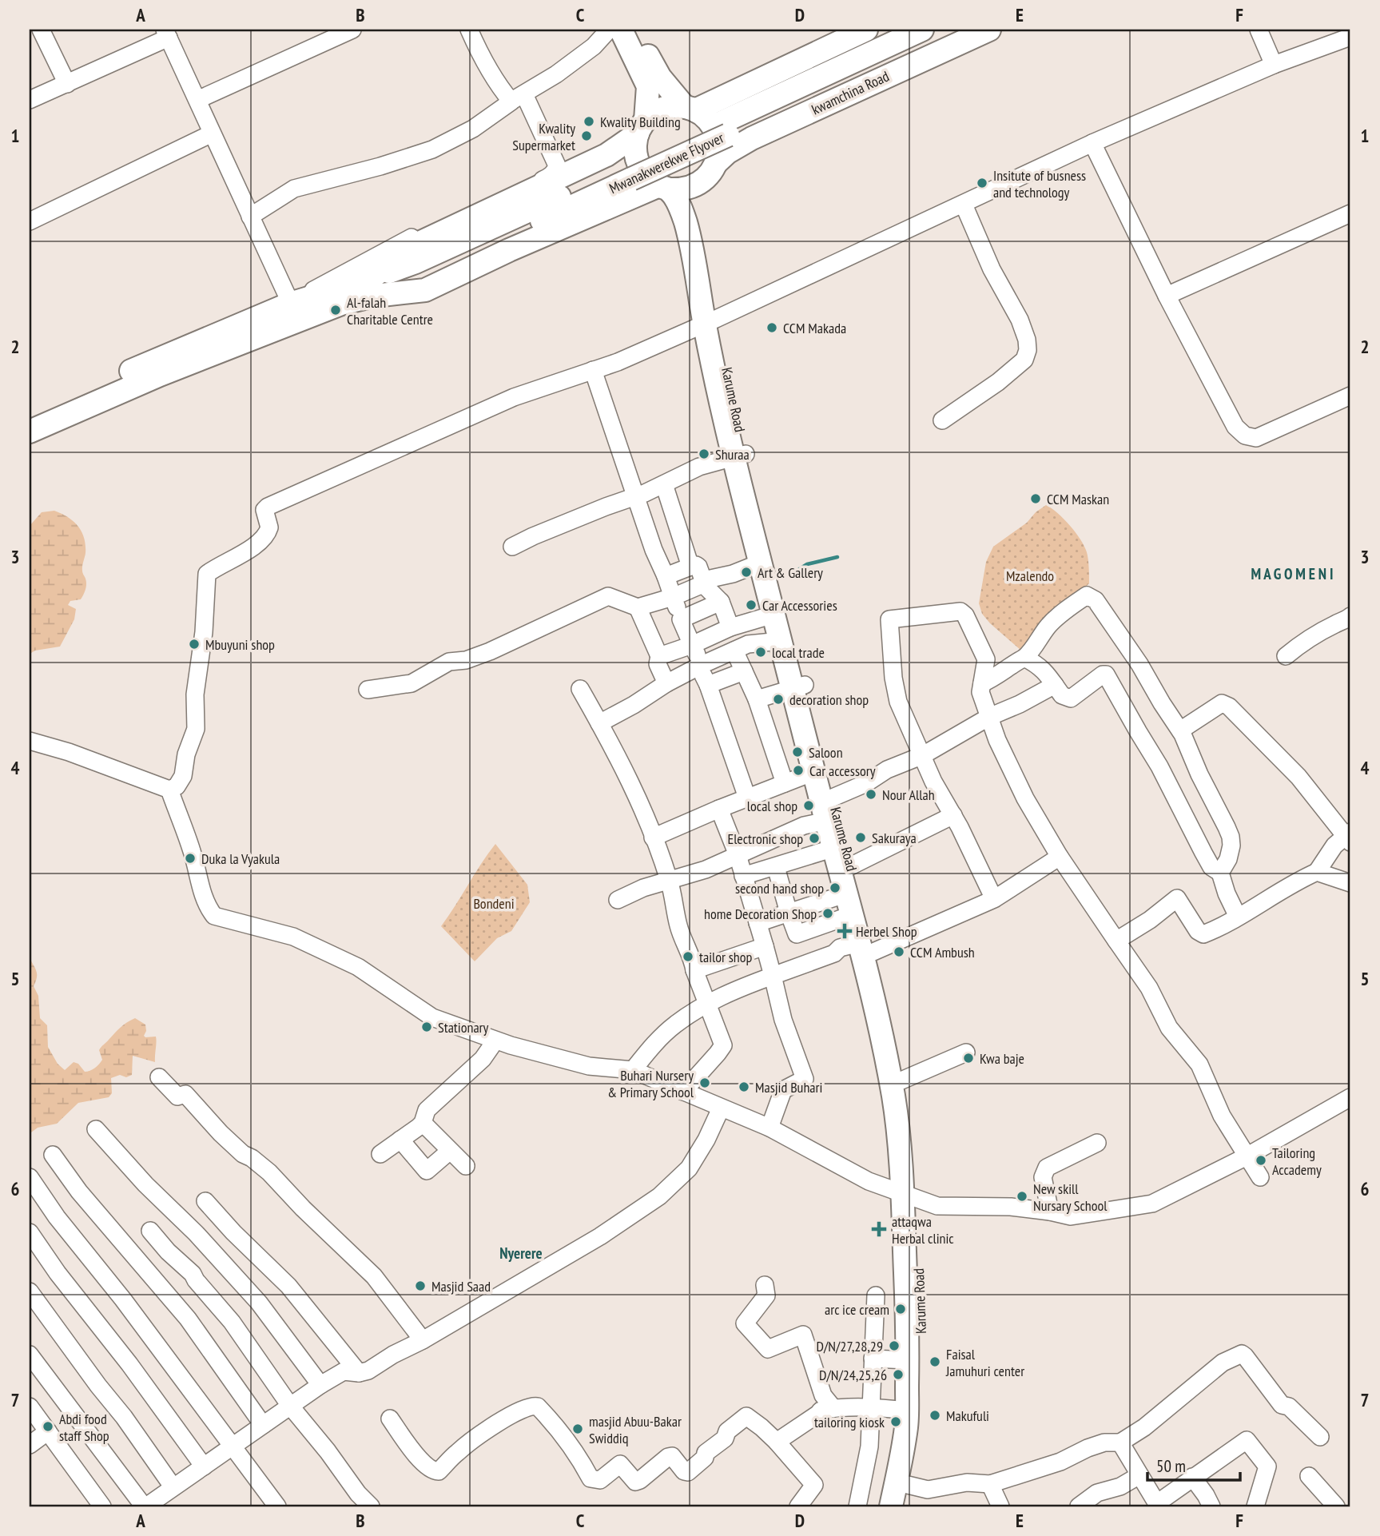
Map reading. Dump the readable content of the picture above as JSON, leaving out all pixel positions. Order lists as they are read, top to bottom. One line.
{"streets":{"main road":["kwamchina Road","Mwanakwerekwe Flyover","Karume Road"]},"crossings":[["kwamchina Road","Karume Road"]],"districts":["M A G O M E N I","Nyerere"],"parks":["Mzalendo","Bondeni"],"places":{"other":["Kwality Building","Kwality Supermarket","Insitute of busness and technology","Al-falah Charitable Centre","CCM Makada","Shuraa","CCM Maskan","Art & Gallery","Car Accessories","Mbuyuni shop","local trade","decoration shop","Saloon","Car accessory","Nour Allah","local shop","Sakuraya","Electronic shop","Duka la Vyakula","second hand shop","home Decoration Shop","CCM Ambush","tailor shop","Stationary","Kwa baje","Buhari Nursery & Primary School","Masjid Buhari","Tailoring Accademy","New skill Nursary School","Masjid Saad","arc ice cream","D/N/27,28,29","Faisal Jamuhuri center","D/N/24,25,26","Makufuli","tailoring kiosk","Abdi food staff Shop","masjid Abuu-Bakar Swiddiq"],"health":["Herbel Shop","attaqwa Herbal clinic"]},"scale_bar":"50 m","grid":{"columns":["A","B","C","D","E","F"],"rows":["1","2","3","4","5","6","7"]}}
